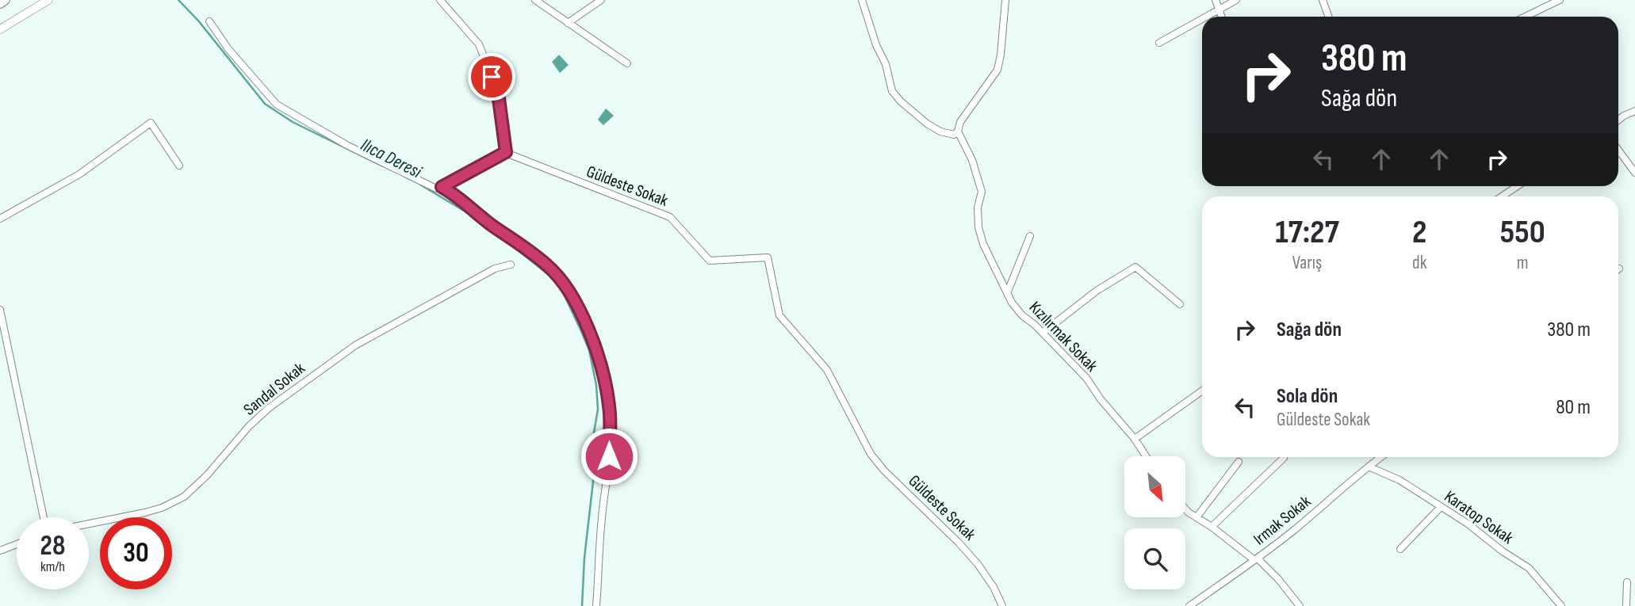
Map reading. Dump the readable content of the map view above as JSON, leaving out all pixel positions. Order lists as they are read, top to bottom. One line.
{"streets":{"street":["Güldeste Sokak","Kızılırmak Sokak","Sandal Sokak","Karatop Sokak","Irmak Sokak"]},"crossings":[["Karatop Sokak","Irmak Sokak"]],"water":["Ilıca Deresi"],"north":"bottom right","page":{"turn":["380 m","Sağa dön"],"eta":["17:27","Varış","2","dk","550","m"],"list":[{"name":"Sağa dön","value":"380 m"},{"name":"Sola dön","note":"Güldeste Sokak","value":"80 m"}],"speed":"28 km/h","limit":"30"}}
